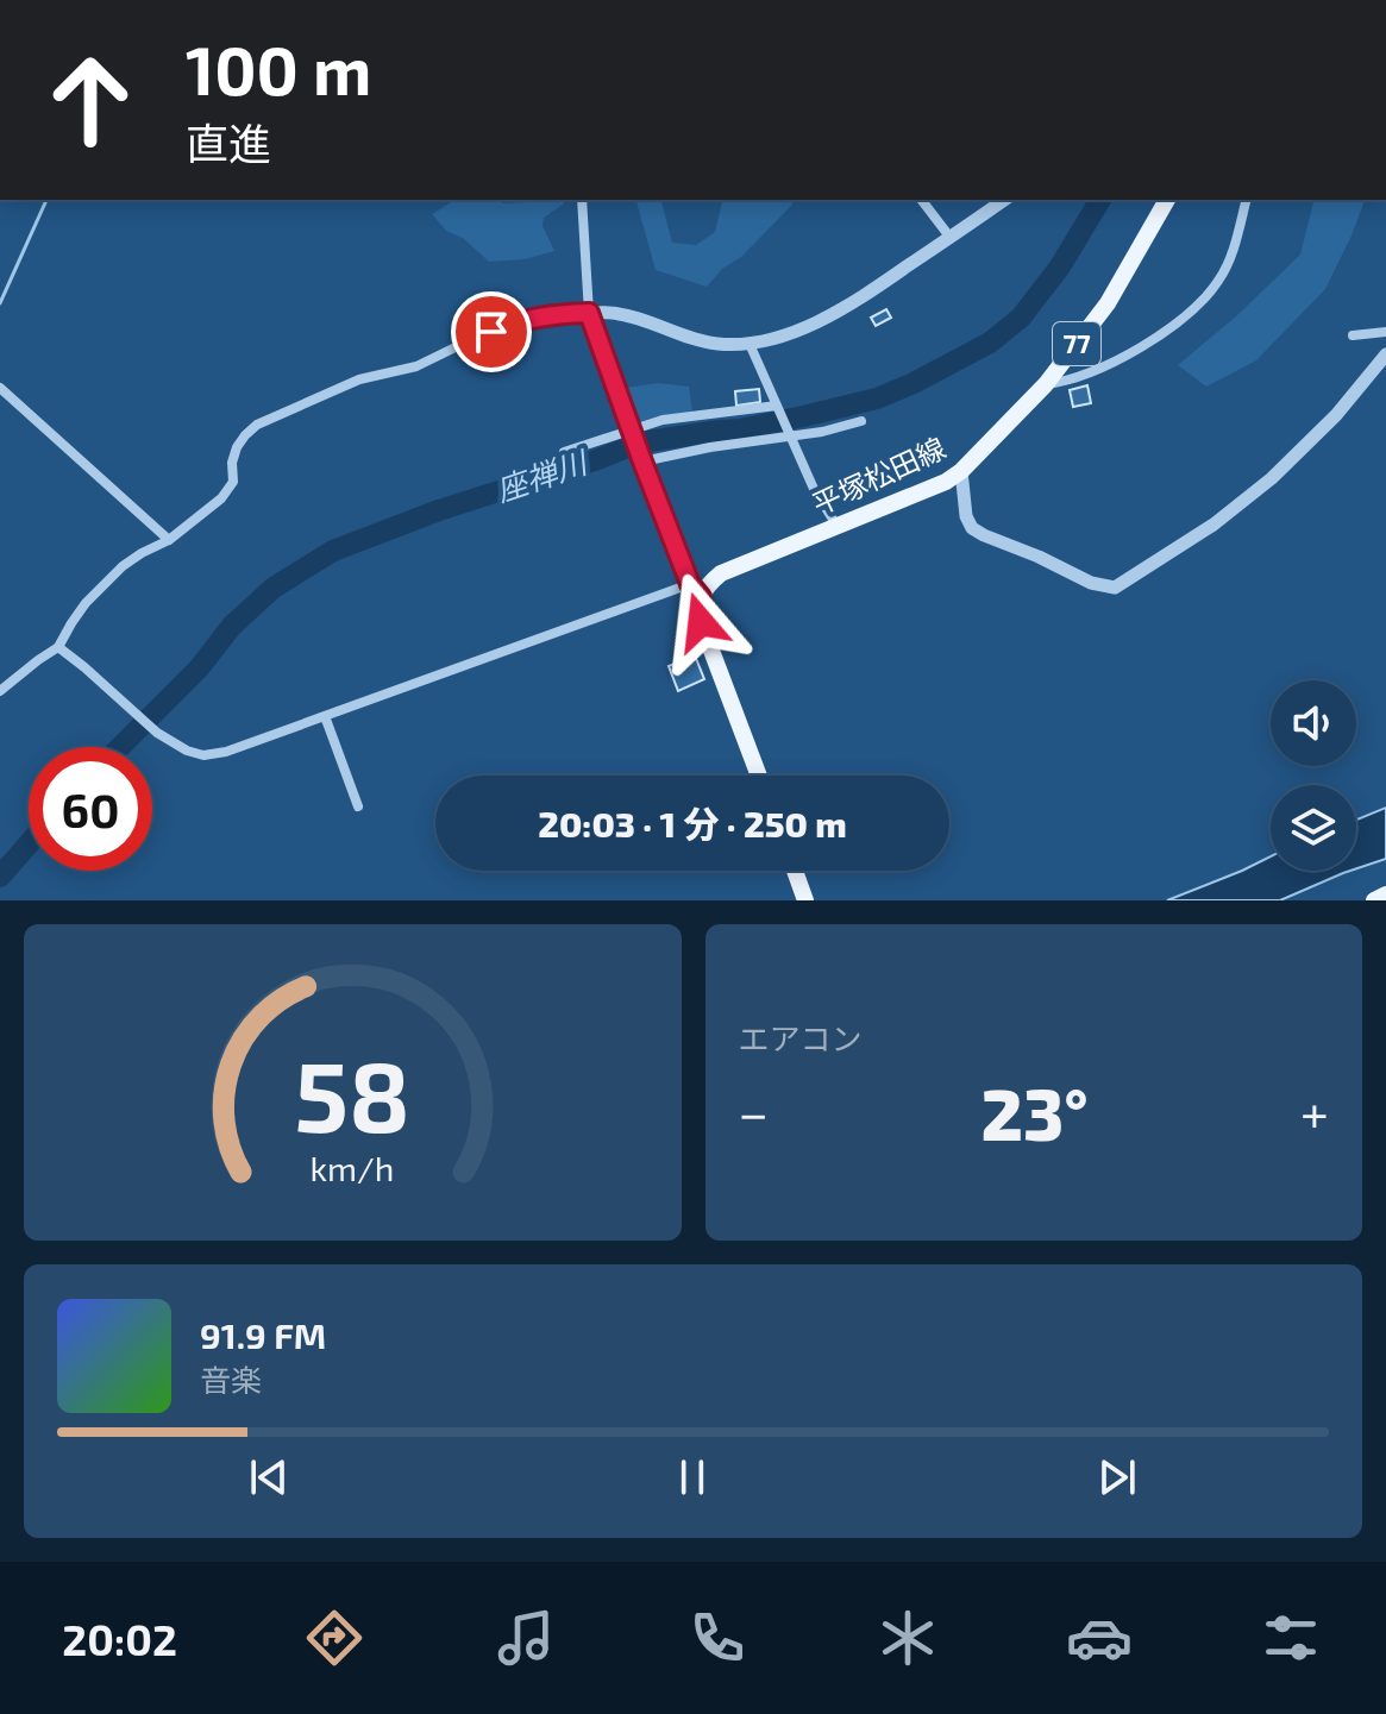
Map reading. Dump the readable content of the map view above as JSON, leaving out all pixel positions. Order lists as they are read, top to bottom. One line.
{"streets":{"main road":["77","平塚松田線"]},"water":["座禅川"],"page":{"turn":["100 m","直進"],"limit":"60","trip":"20:03 · 1 分 · 250 m","tile":"エアコン","heat":["−","23°","+"],"song":["91.9 FM","音楽"],"tabs":"20:02","gauge":["58","km/h"]}}
